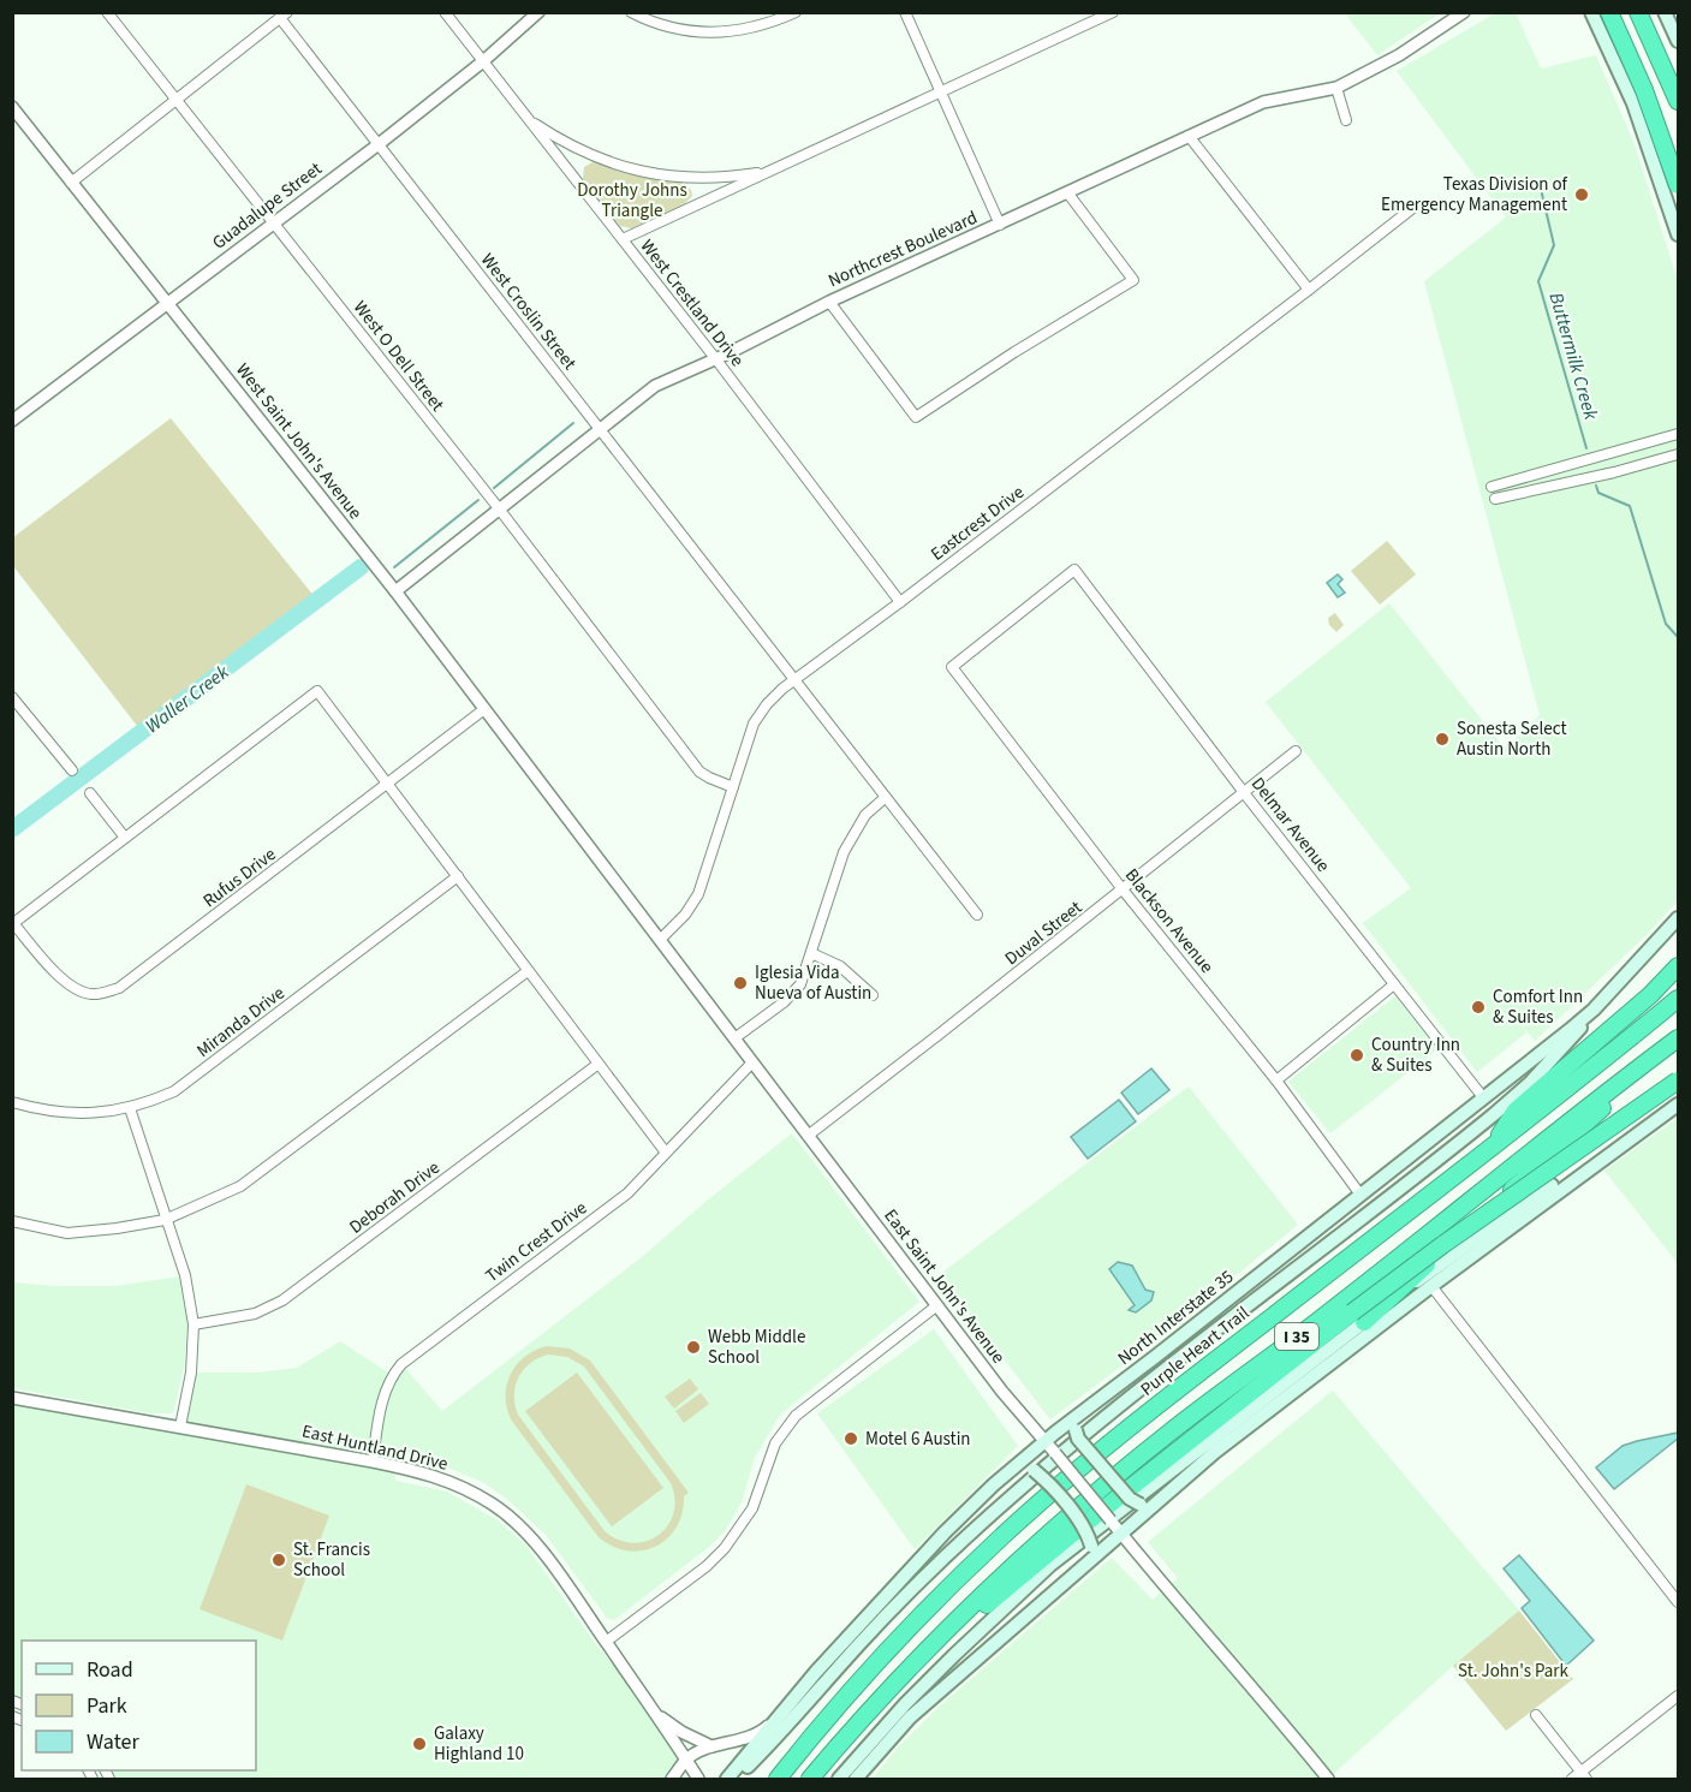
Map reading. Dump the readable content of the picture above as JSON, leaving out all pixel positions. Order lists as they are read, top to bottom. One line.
{"streets":{"highway":["I 35","Purple Heart Trail"],"main road":["North Interstate 35"],"street":["Guadalupe Street","Northcrest Boulevard","West Crestland Drive","West Croslin Street","West O Dell Street","West Saint John's Avenue","Eastcrest Drive","Delmar Avenue","Rufus Drive","Blackson Avenue","Duval Street","Miranda Drive","Deborah Drive","Twin Crest Drive","East Saint John's Avenue","East Huntland Drive"]},"crossings":[["Guadalupe Street","West Crestland Drive"],["Guadalupe Street","West Croslin Street"],["Guadalupe Street","West O Dell Street"],["Guadalupe Street","West Saint John's Avenue"],["Northcrest Boulevard","West Crestland Drive"],["Northcrest Boulevard","West Croslin Street"],["Northcrest Boulevard","West O Dell Street"],["Northcrest Boulevard","West Saint John's Avenue"],["West Crestland Drive","Eastcrest Drive"],["West Croslin Street","Eastcrest Drive"],["West O Dell Street","Eastcrest Drive"],["West Saint John's Avenue","Rufus Drive"],["West Saint John's Avenue","East Saint John's Avenue"],["Eastcrest Drive","East Saint John's Avenue"],["Delmar Avenue","Blackson Avenue"],["Delmar Avenue","Duval Street"],["Delmar Avenue","North Interstate 35"],["Blackson Avenue","Duval Street"],["Blackson Avenue","North Interstate 35"],["Duval Street","East Saint John's Avenue"],["Twin Crest Drive","East Saint John's Avenue"],["Twin Crest Drive","East Huntland Drive"],["East Saint John's Avenue","North Interstate 35"]],"water":["Buttermilk Creek","Waller Creek"],"parks":["Dorothy Johns Triangle","St. John's Park"],"places":["Texas Division of Emergency Management","Sonesta Select Austin North","Iglesia Vida Nueva of Austin","Comfort Inn & Suites","Country Inn & Suites","Webb Middle School","Motel 6 Austin","St. Francis School","Galaxy Highland 10"],"legend":["Road","Park","Water"]}
